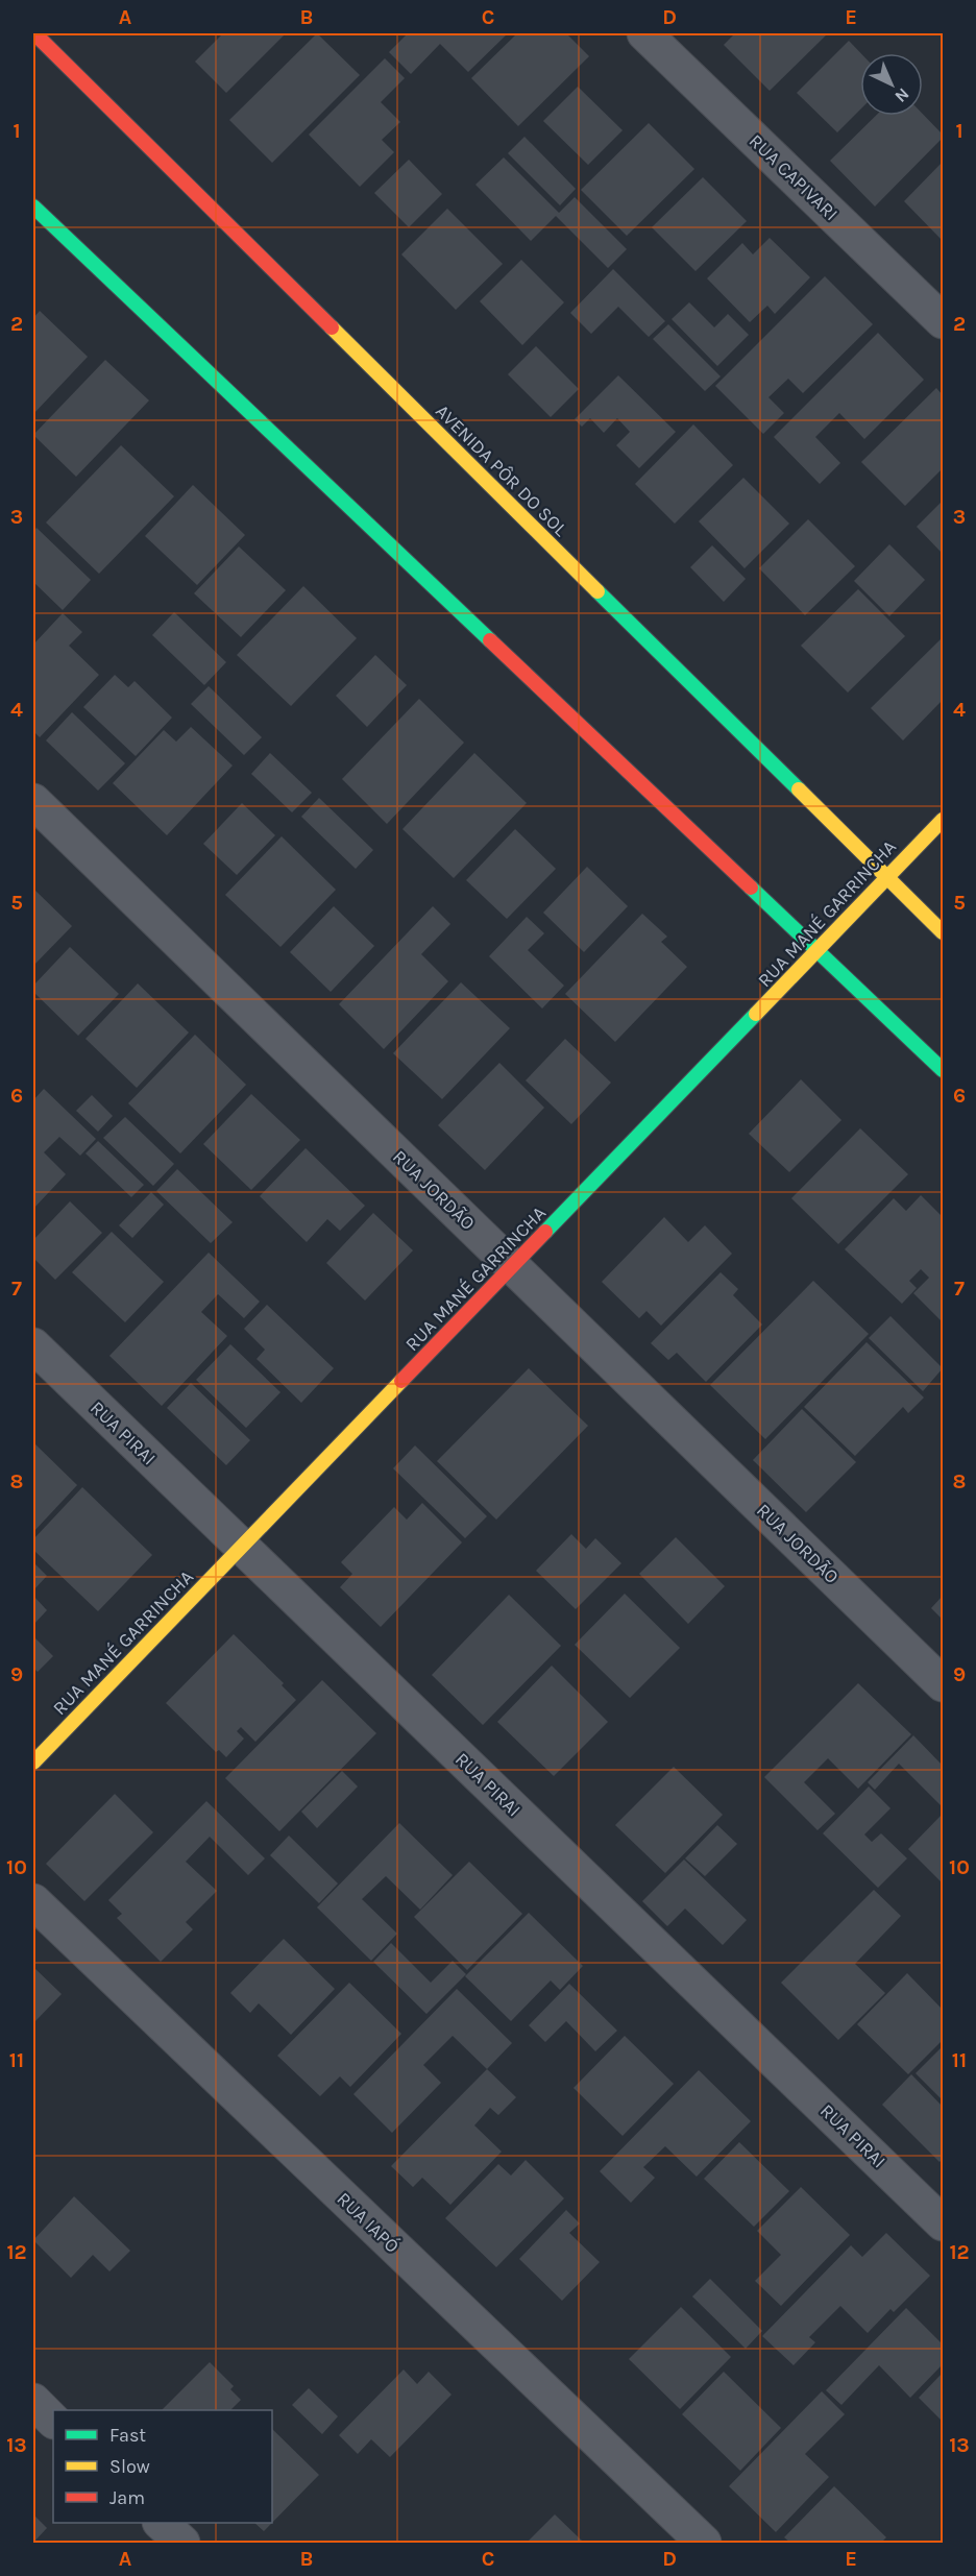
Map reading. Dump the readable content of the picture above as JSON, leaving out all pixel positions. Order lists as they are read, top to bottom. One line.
{"streets":{"street":["RUA CAPIVARI","AVENIDA PÔR DO SOL","RUA MANÉ GARRINCHA","RUA JORDÃO","RUA PIRAI","RUA IAPÓ"]},"crossings":[["AVENIDA PÔR DO SOL","RUA MANÉ GARRINCHA"],["RUA MANÉ GARRINCHA","RUA JORDÃO"],["RUA MANÉ GARRINCHA","RUA PIRAI"]],"legend":["Fast","Slow","Jam"],"north":"bottom right","grid":{"columns":["A","B","C","D","E"],"rows":["1","2","3","4","5","6","7","8","9","10","11","12","13"]}}
